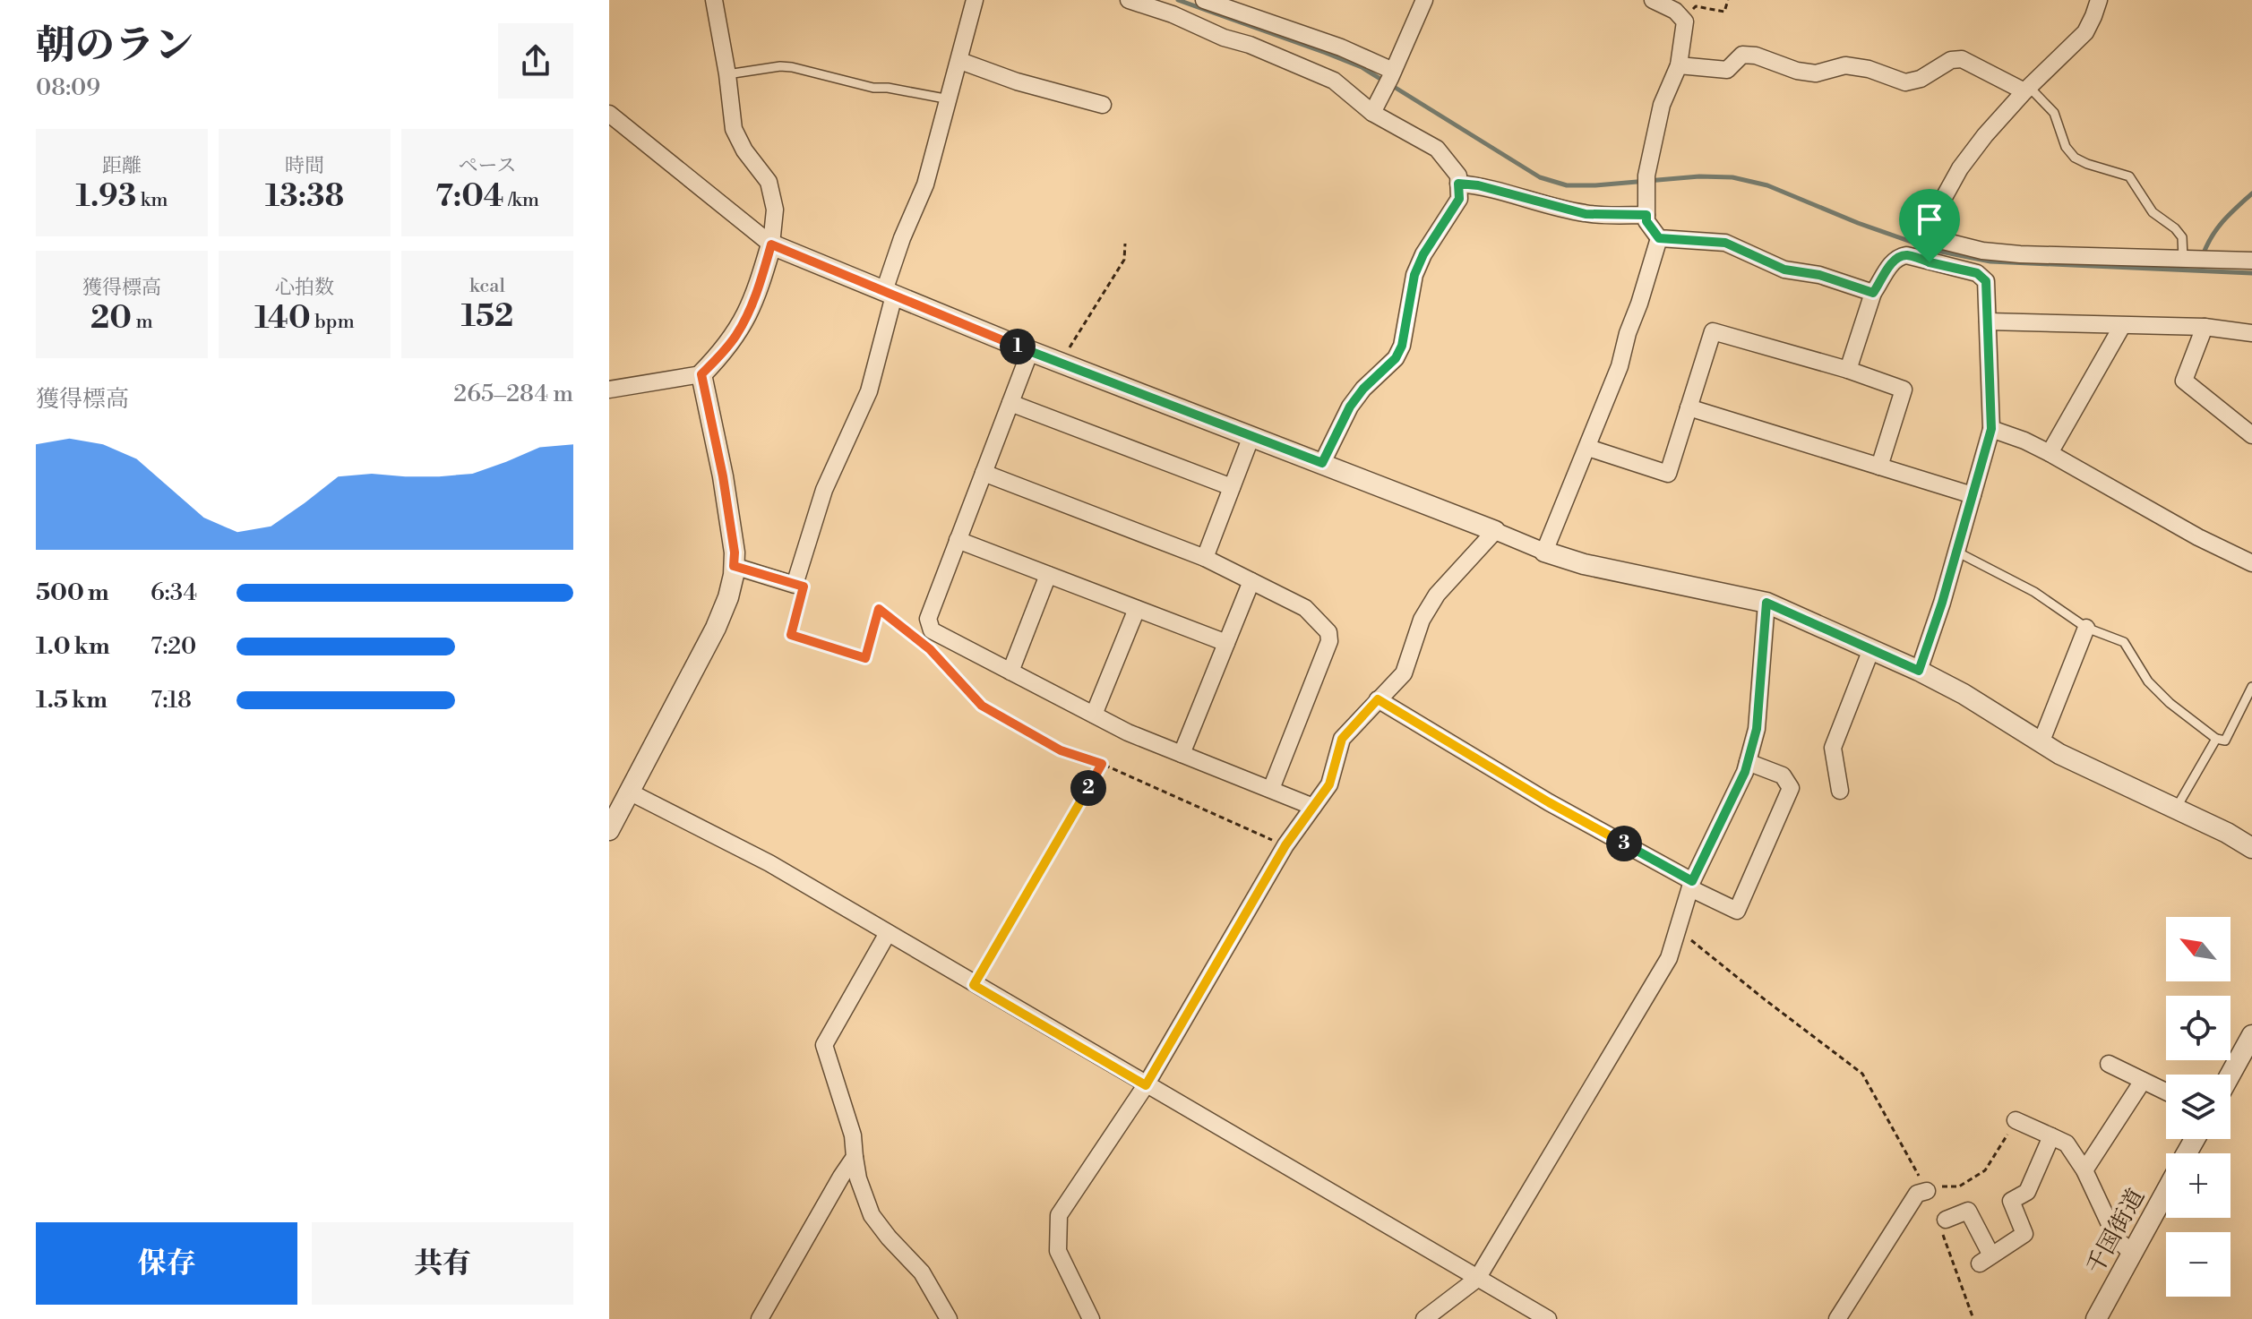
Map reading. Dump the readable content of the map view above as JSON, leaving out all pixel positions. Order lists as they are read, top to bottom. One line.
{"streets":{"street":["千国街道"]},"north":"top left","page":{"heading":["朝のラン","08:09"],"stats":[["距離","1.93 km"],["時間","13:38"],["ペース","7:04 /km"],["獲得標高","20 m"],["心拍数","140 bpm"],["kcal","152"]],"pins":["1","2","3"],"chart":["獲得標高","265–284 m"],"list":[{"name":"500 m","note":"6:34"},{"name":"1.0 km","note":"7:20"},{"name":"1.5 km","note":"7:18"}],"map_buttons":["+","−"],"buttons":["保存","共有"]}}
